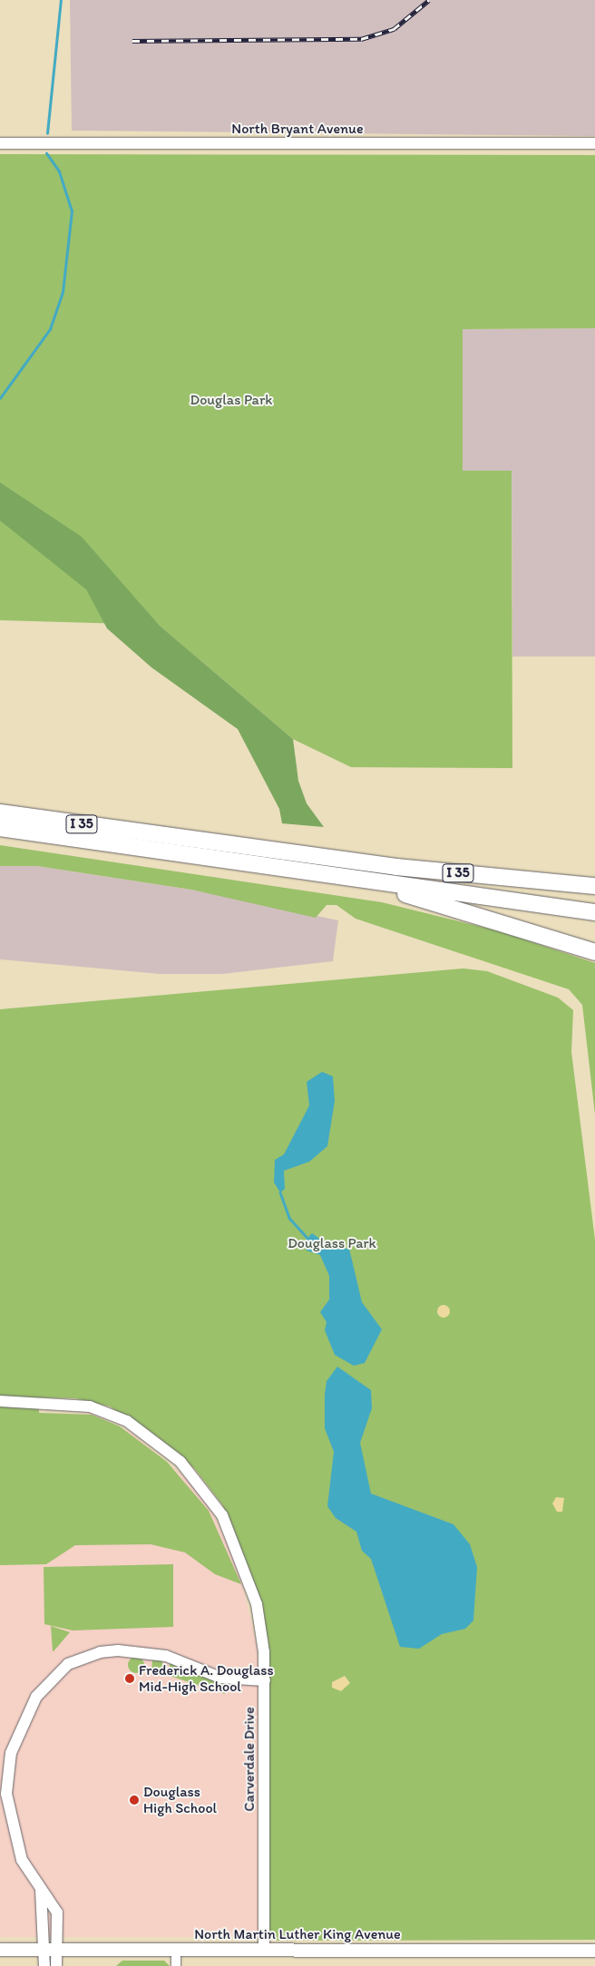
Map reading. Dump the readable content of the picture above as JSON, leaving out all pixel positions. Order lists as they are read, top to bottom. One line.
{"streets":{"highway":["I 35"],"main road":["North Martin Luther King Avenue"],"street":["North Bryant Avenue","Carverdale Drive"]},"crossings":[["Carverdale Drive","North Martin Luther King Avenue"]],"parks":["Douglas Park","Douglass Park"],"places":["Frederick A. Douglass Mid-High School","Douglass High School"]}
